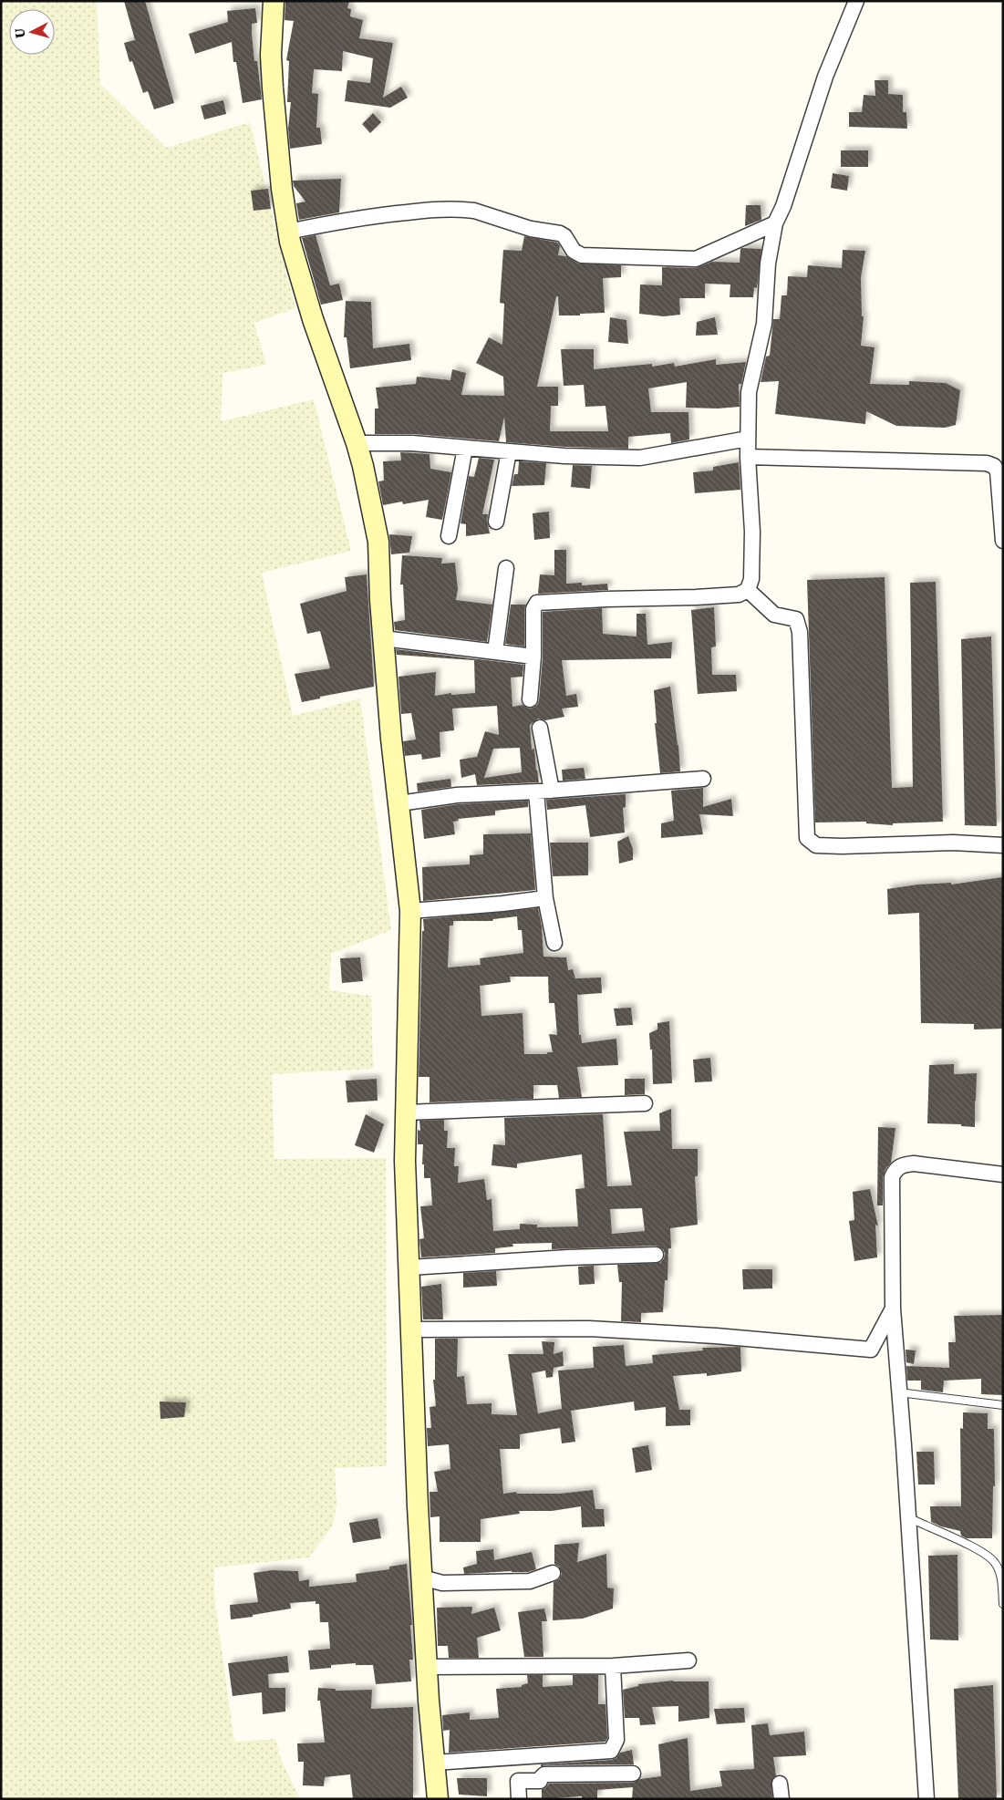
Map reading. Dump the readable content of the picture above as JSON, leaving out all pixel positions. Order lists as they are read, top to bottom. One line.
{"north":"left"}
